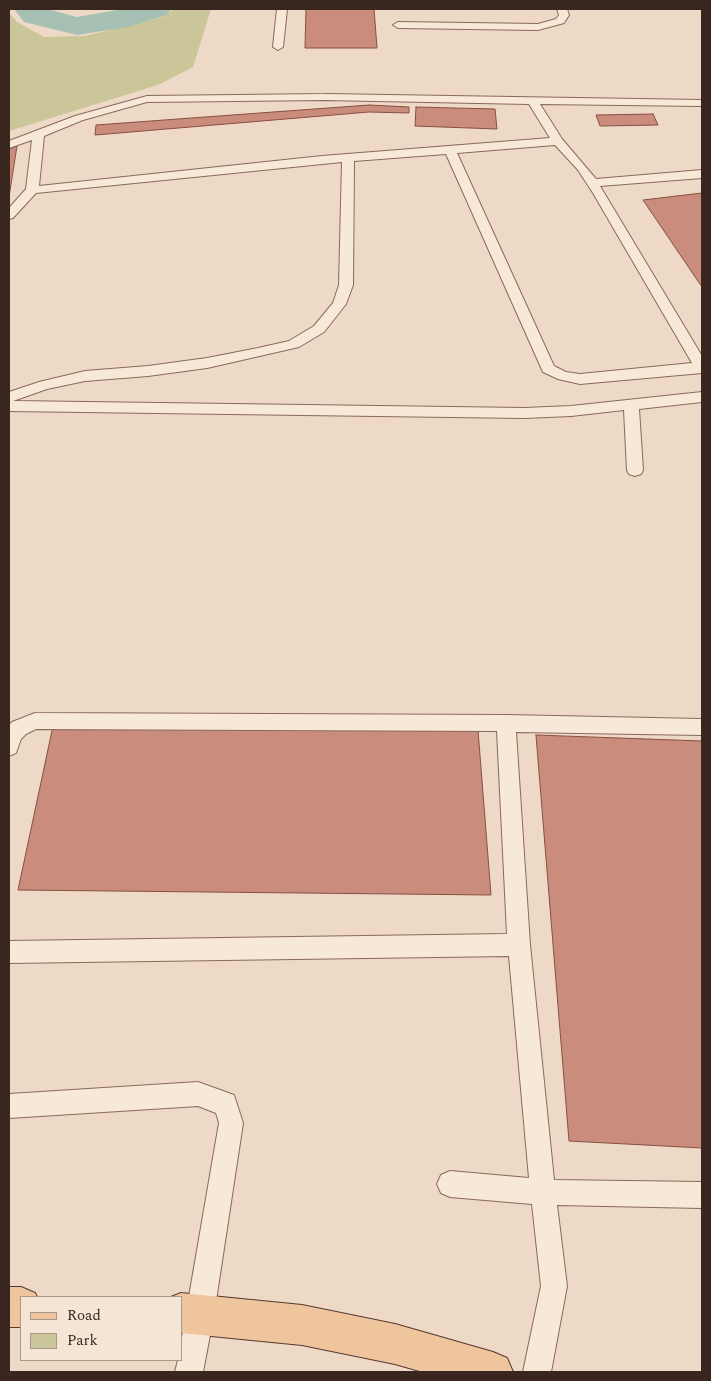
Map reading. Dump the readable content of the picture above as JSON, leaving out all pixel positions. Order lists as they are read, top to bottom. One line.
{"legend":["Road","Park"]}
